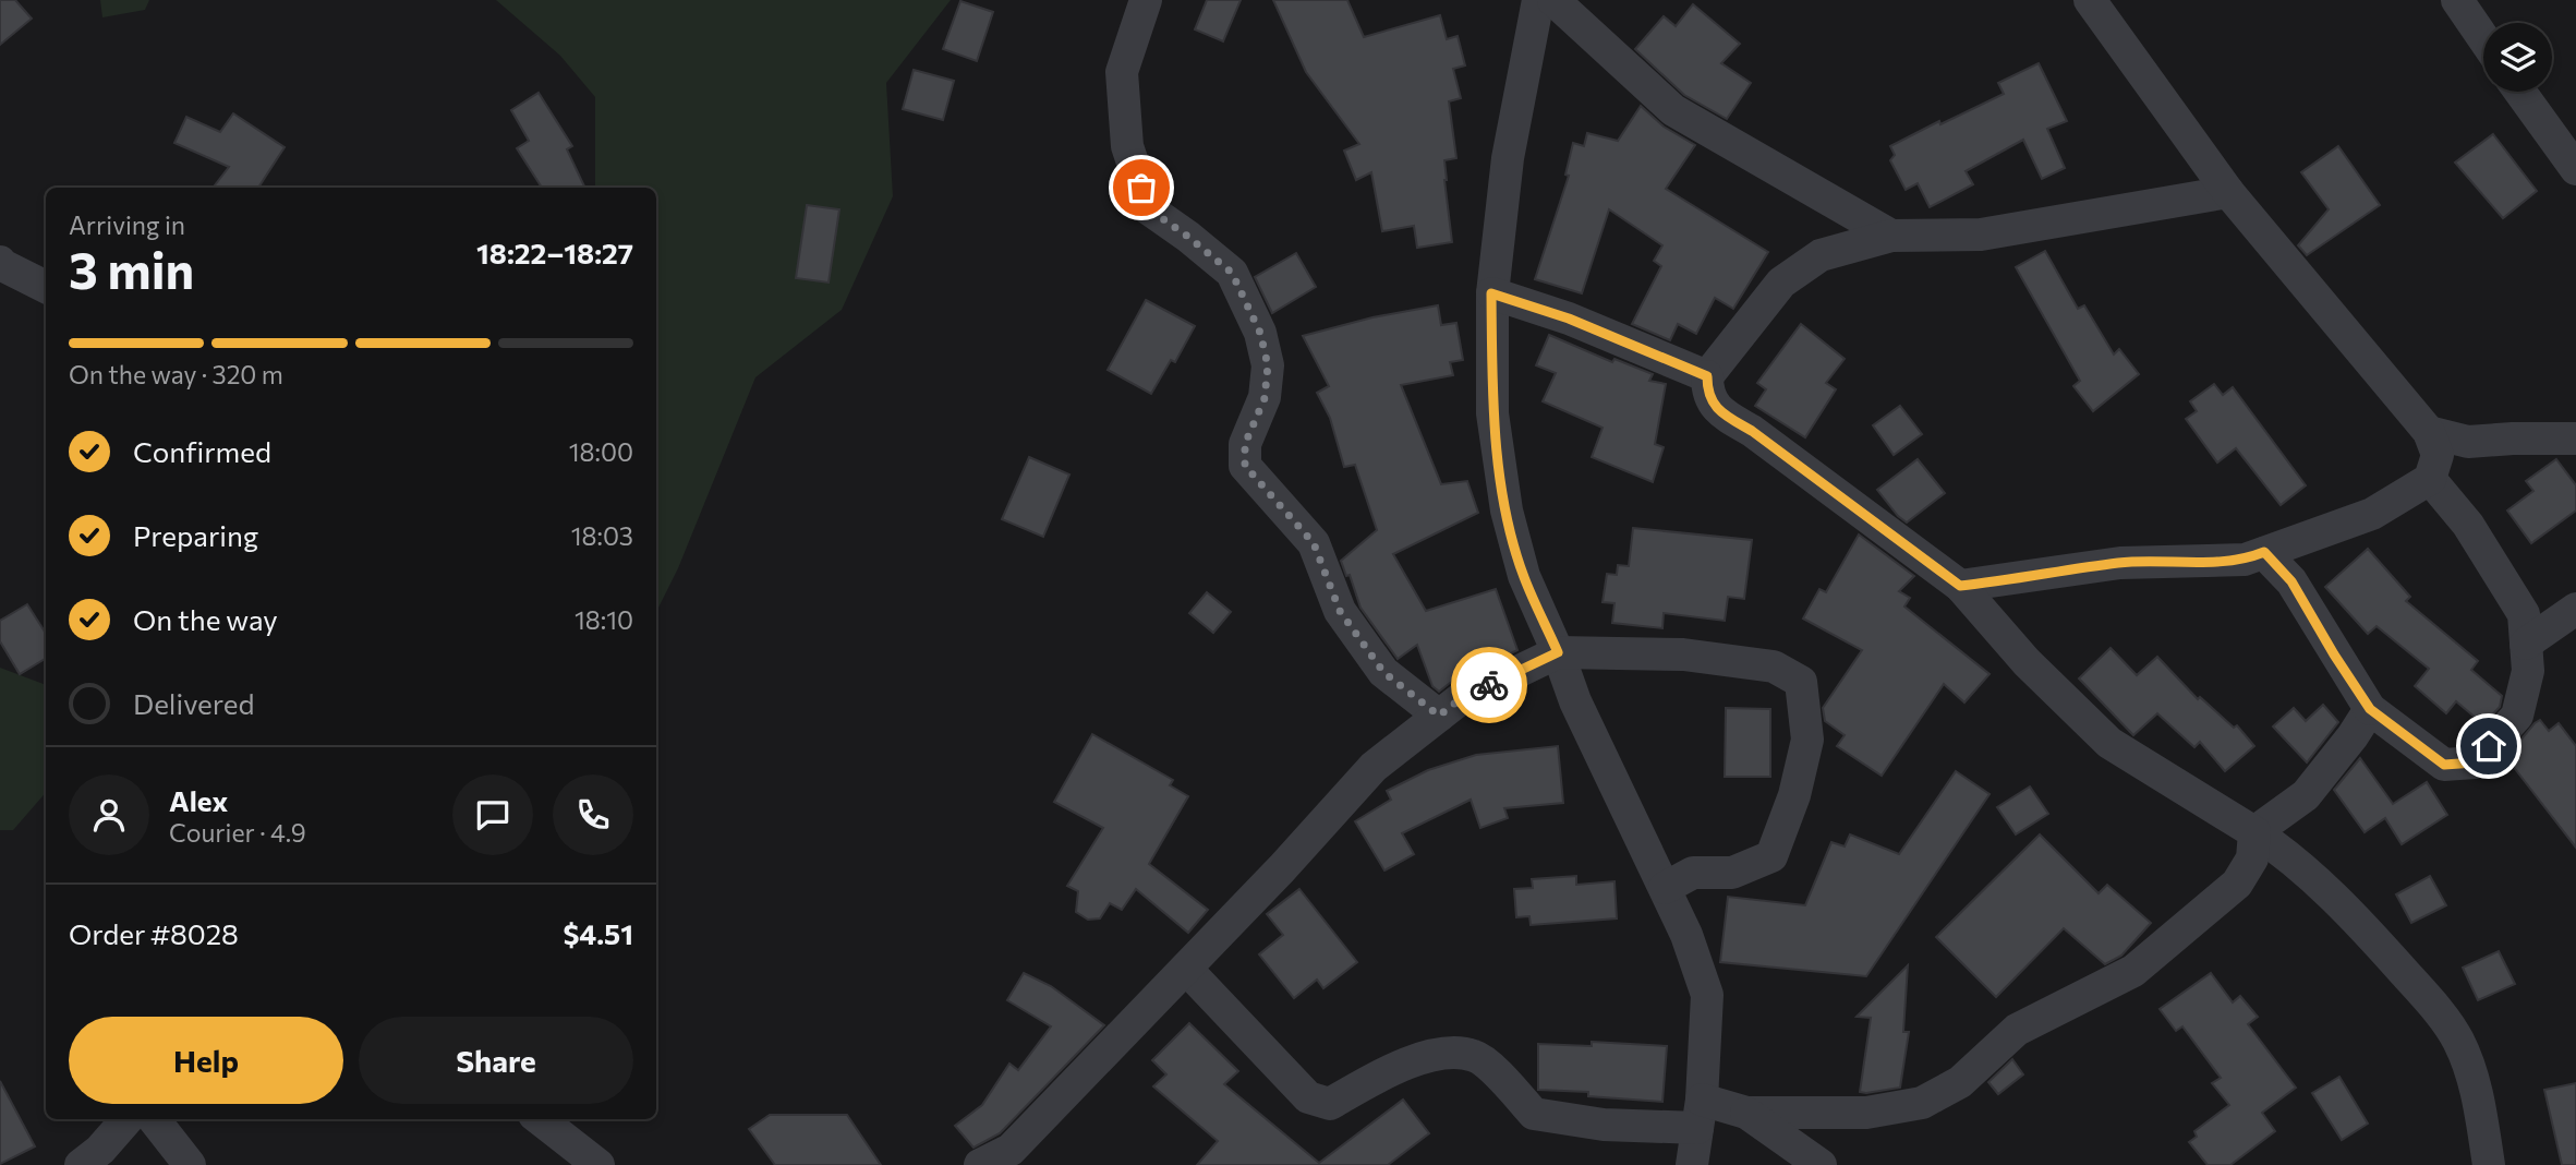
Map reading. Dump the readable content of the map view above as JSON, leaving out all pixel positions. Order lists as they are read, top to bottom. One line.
{"page":{"heading":["3 min","Arriving in","18:22–18:27"],"panel":["Alex","Courier · 4.9","Order #8028","$4.51"],"bar":"On the way · 320 m","list":[["Confirmed","18:00"],["Preparing","18:03"],["On the way","18:10"],"Delivered"],"buttons":["Help","Share"]}}
